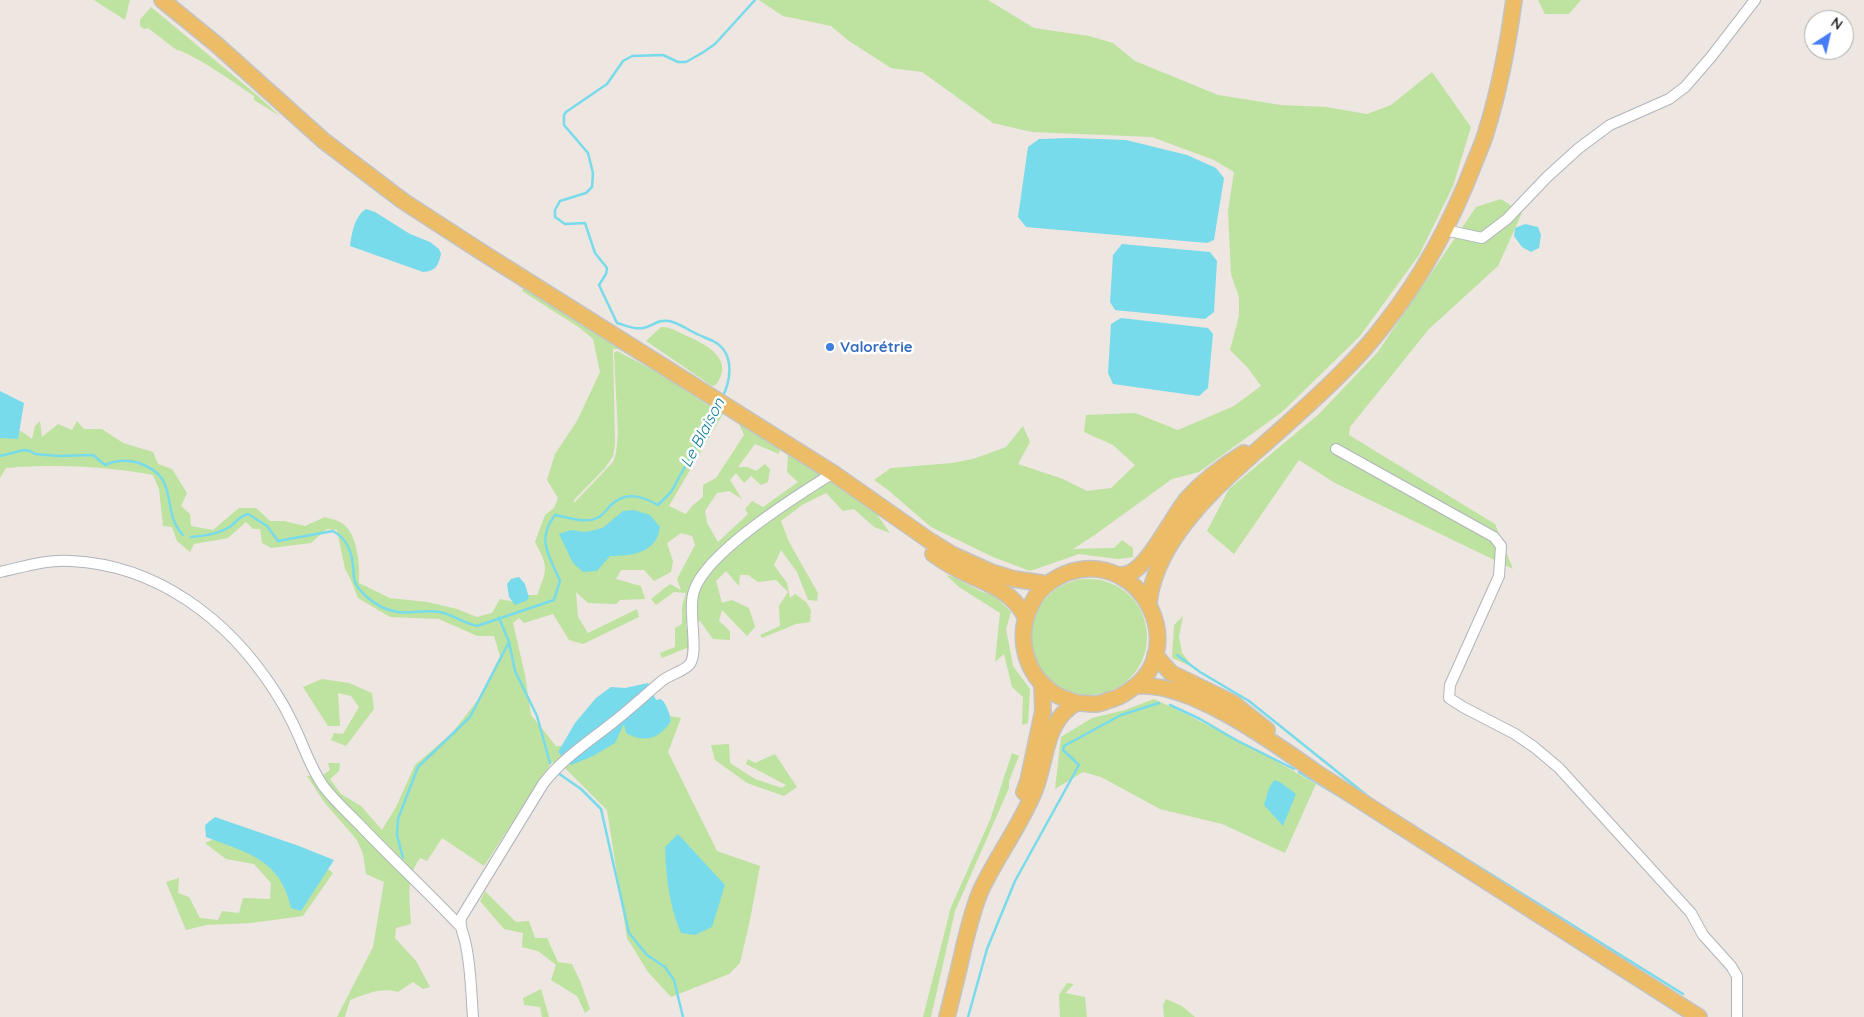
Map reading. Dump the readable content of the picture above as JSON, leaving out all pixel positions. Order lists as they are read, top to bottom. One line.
{"water":["Le Blaison"],"places":["Valorétrie"],"north":"top right"}
